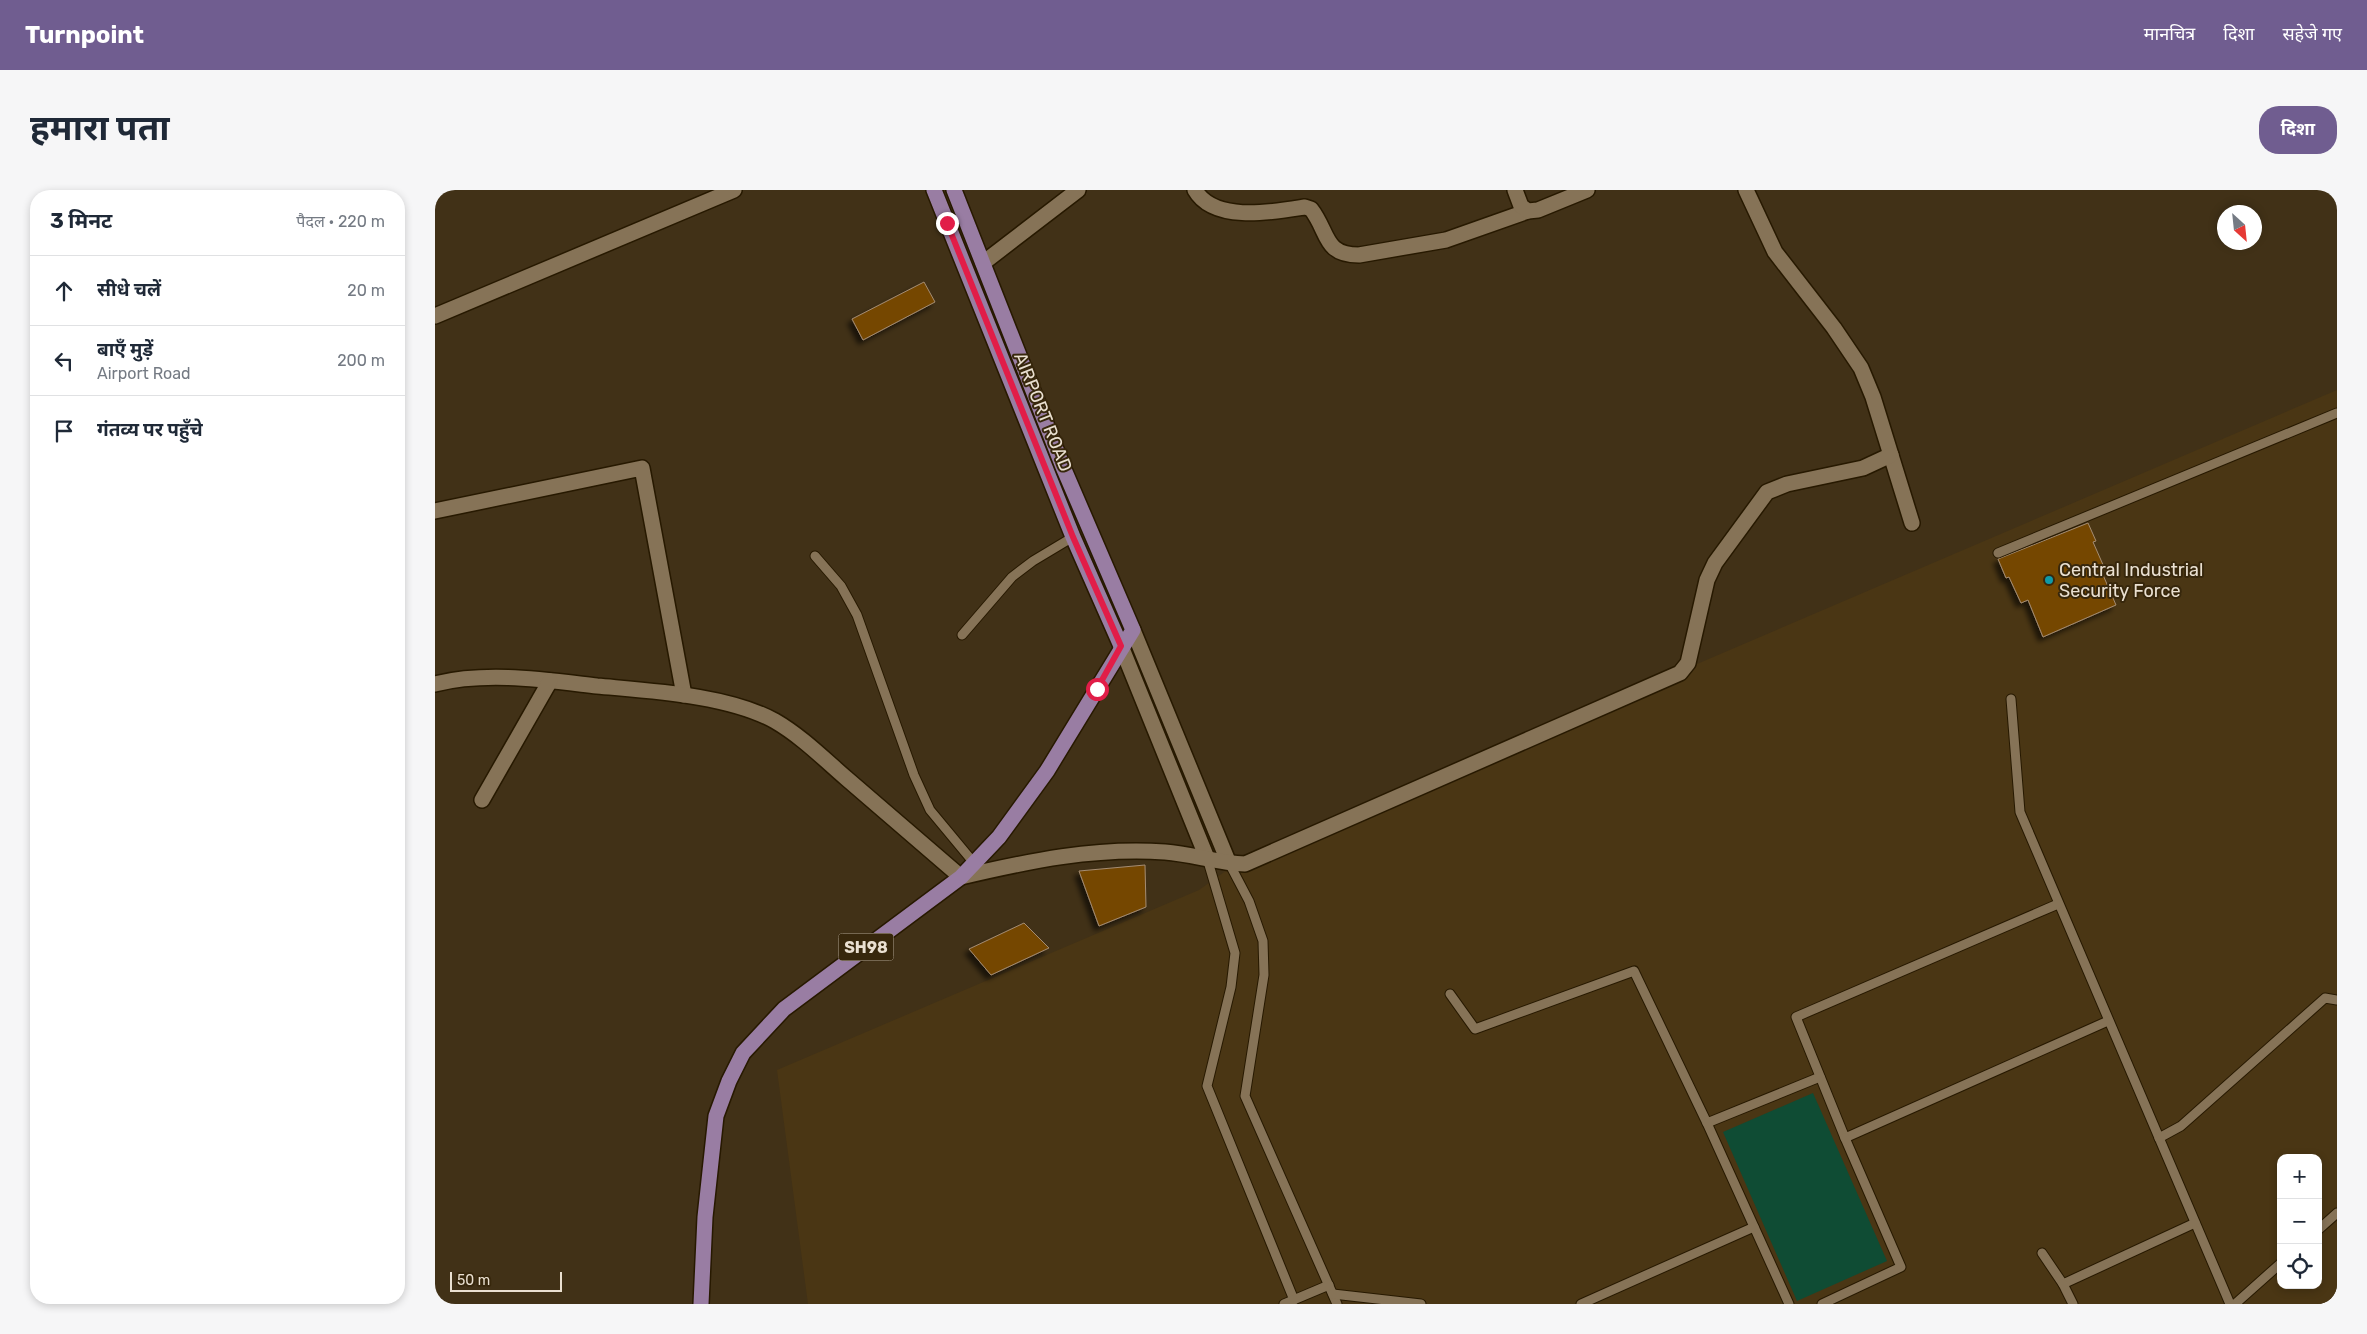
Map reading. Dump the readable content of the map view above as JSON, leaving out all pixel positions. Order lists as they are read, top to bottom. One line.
{"streets":{"main road":["AIRPORT ROAD","SH98"]},"crossings":[["AIRPORT ROAD","SH98"]],"places":["Central Industrial Security Force"],"scale_bar":"50 m","north":"bottom right","page":{"header":"Turnpoint","nav":["मानचित्र","दिशा","सहेजे गए"],"buttons":"दिशा","title":"हमारा पता","heading":["3 मिनट","पैदल · 220 m"],"list":[["सीधे चलें","20 m"],["बाएँ मुड़ें","Airport Road","200 m"],"गंतव्य पर पहुँचे"],"map_buttons":["+","−"],"scale":"50 m"}}
